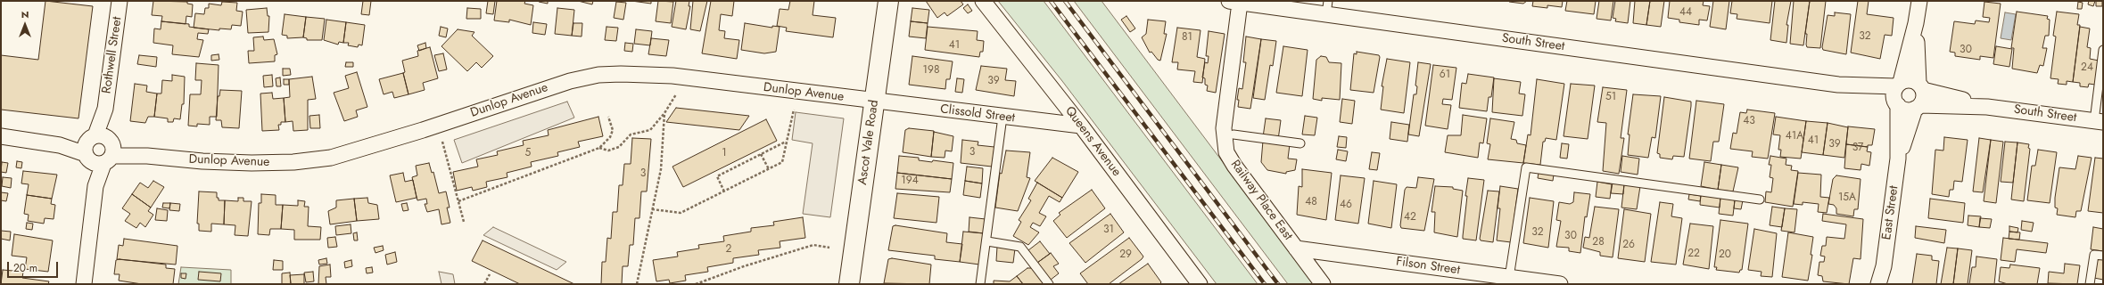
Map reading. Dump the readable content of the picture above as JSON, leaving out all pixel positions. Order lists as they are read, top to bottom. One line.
{"streets":{"main road":["Ascot Vale Road"],"street":["South Street","Rothwell Street","Dunlop Avenue","Clissold Street","Queens Avenue","Railway Place East","East Street","Filson Street"]},"crossings":[["South Street","Railway Place East"],["South Street","East Street"],["Rothwell Street","Dunlop Avenue"],["Dunlop Avenue","Clissold Street"],["Dunlop Avenue","Ascot Vale Road"],["Clissold Street","Queens Avenue"],["Clissold Street","Ascot Vale Road"],["Railway Place East","Filson Street"]],"house_numbers":["44","32","81","41","30","24","198","61","39","51","43","41A","41","39","37","3","5","1","3","194","15A","48","46","42","31","32","30","28","26","2","22","29","20"],"scale_bar":"20 m","north":"top"}
